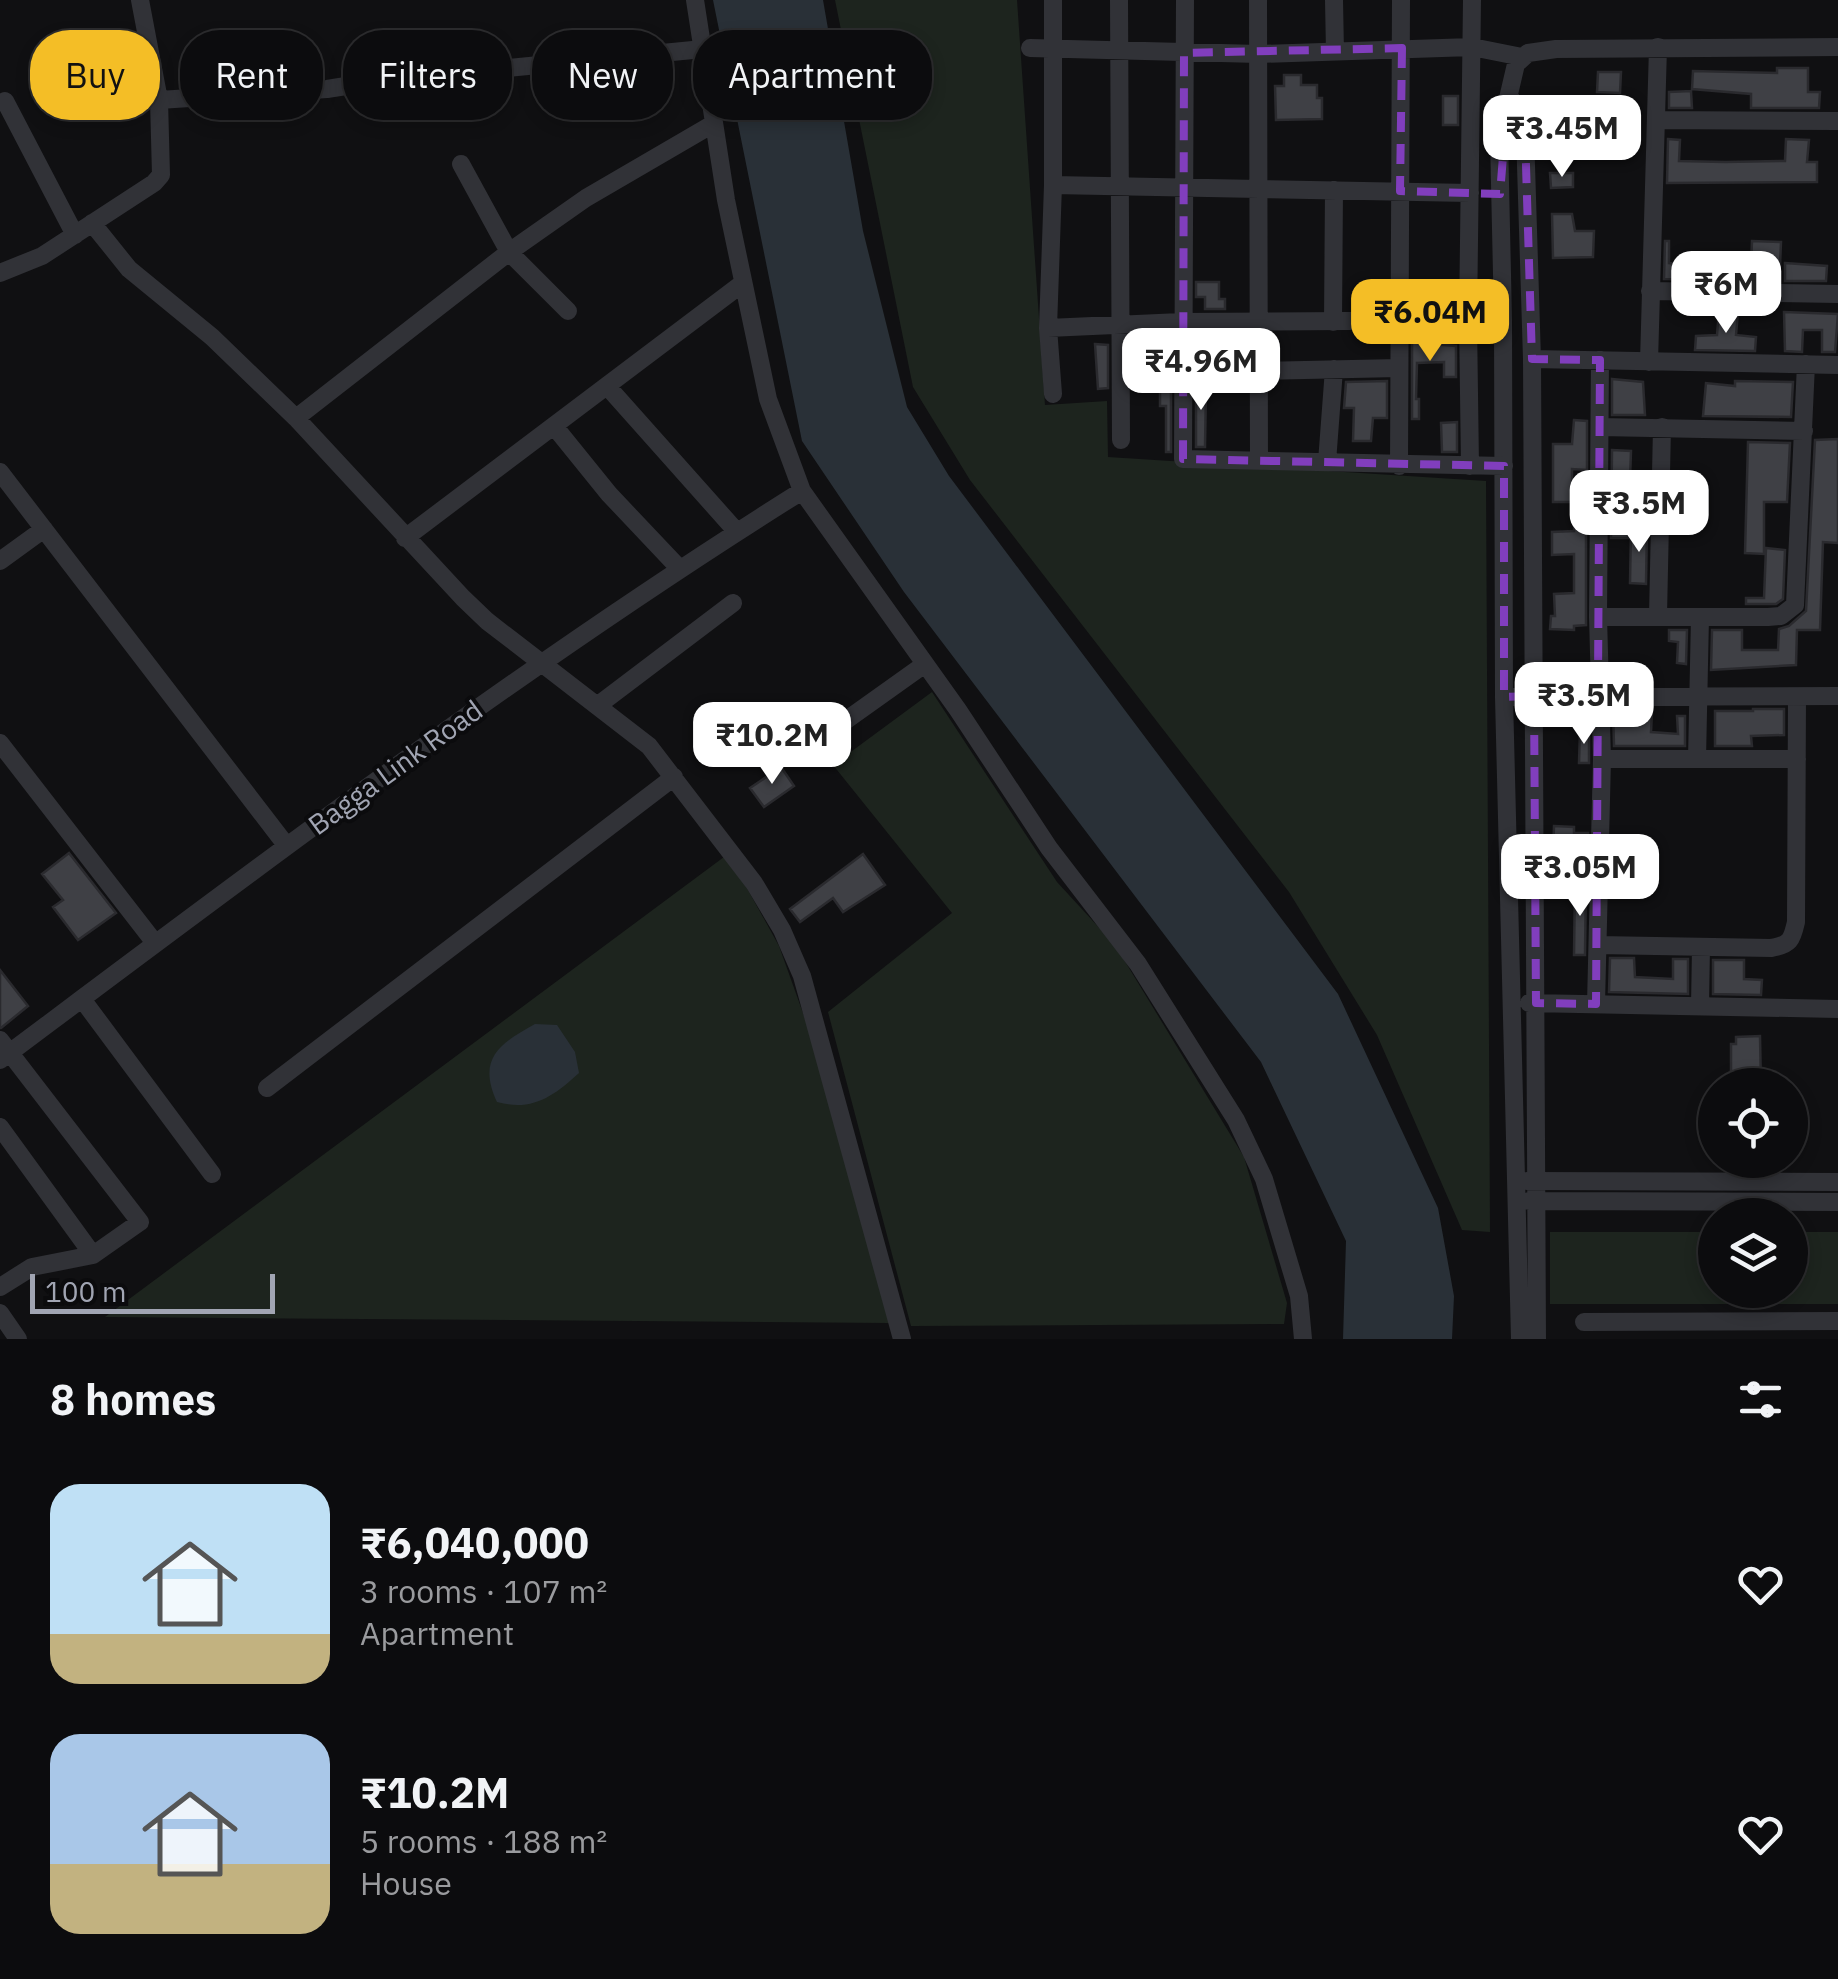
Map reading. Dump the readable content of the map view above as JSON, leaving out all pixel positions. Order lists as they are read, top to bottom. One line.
{"streets":{"street":["Bagga Link Road"]},"scale_bar":"100 m","page":{"chip":["Buy","Rent","Filters","New","Apartment"],"price":["₹3.45M","₹6M","₹6.04M","₹4.96M","₹3.5M","₹3.5M","₹10.2M","₹3.05M"],"scale":"100 m","heading":"8 homes","list":[{"name":"₹6,040,000","note":"3 rooms · 107 m² · Apartment"},{"name":"₹10.2M","note":"5 rooms · 188 m² · House"}]}}
